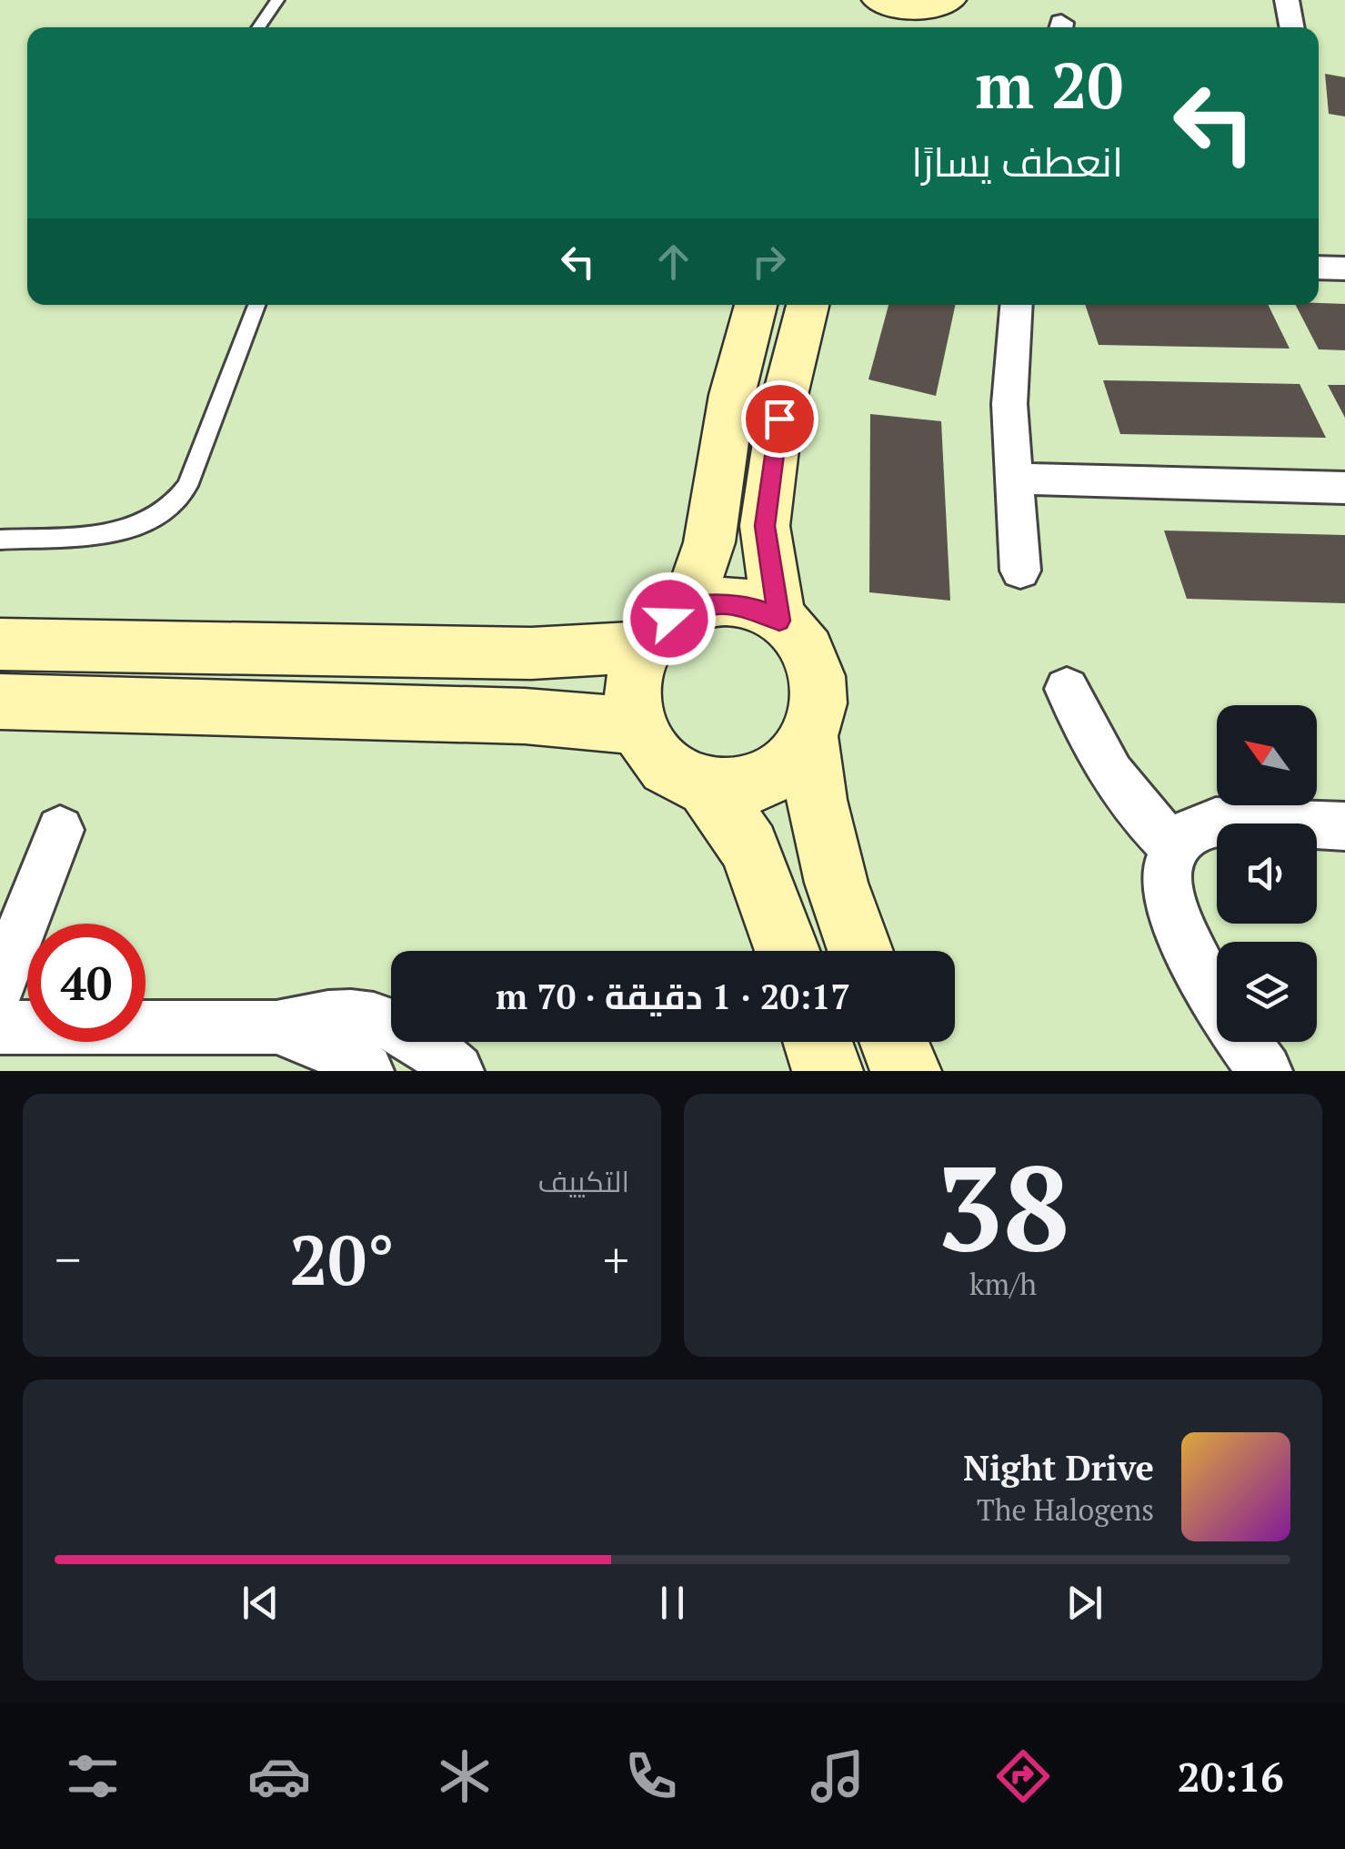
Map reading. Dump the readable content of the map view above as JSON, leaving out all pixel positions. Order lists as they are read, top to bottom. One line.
{"north":"top left","page":{"turn":["20 m","انعطف يسارًا"],"limit":"40","trip":"20:17 · 1 دقيقة · 70 m","tile":[["38","km/h"],"التكييف"],"heat":["−","20°","+"],"song":["Night Drive","The Halogens"],"tabs":"20:16"}}
